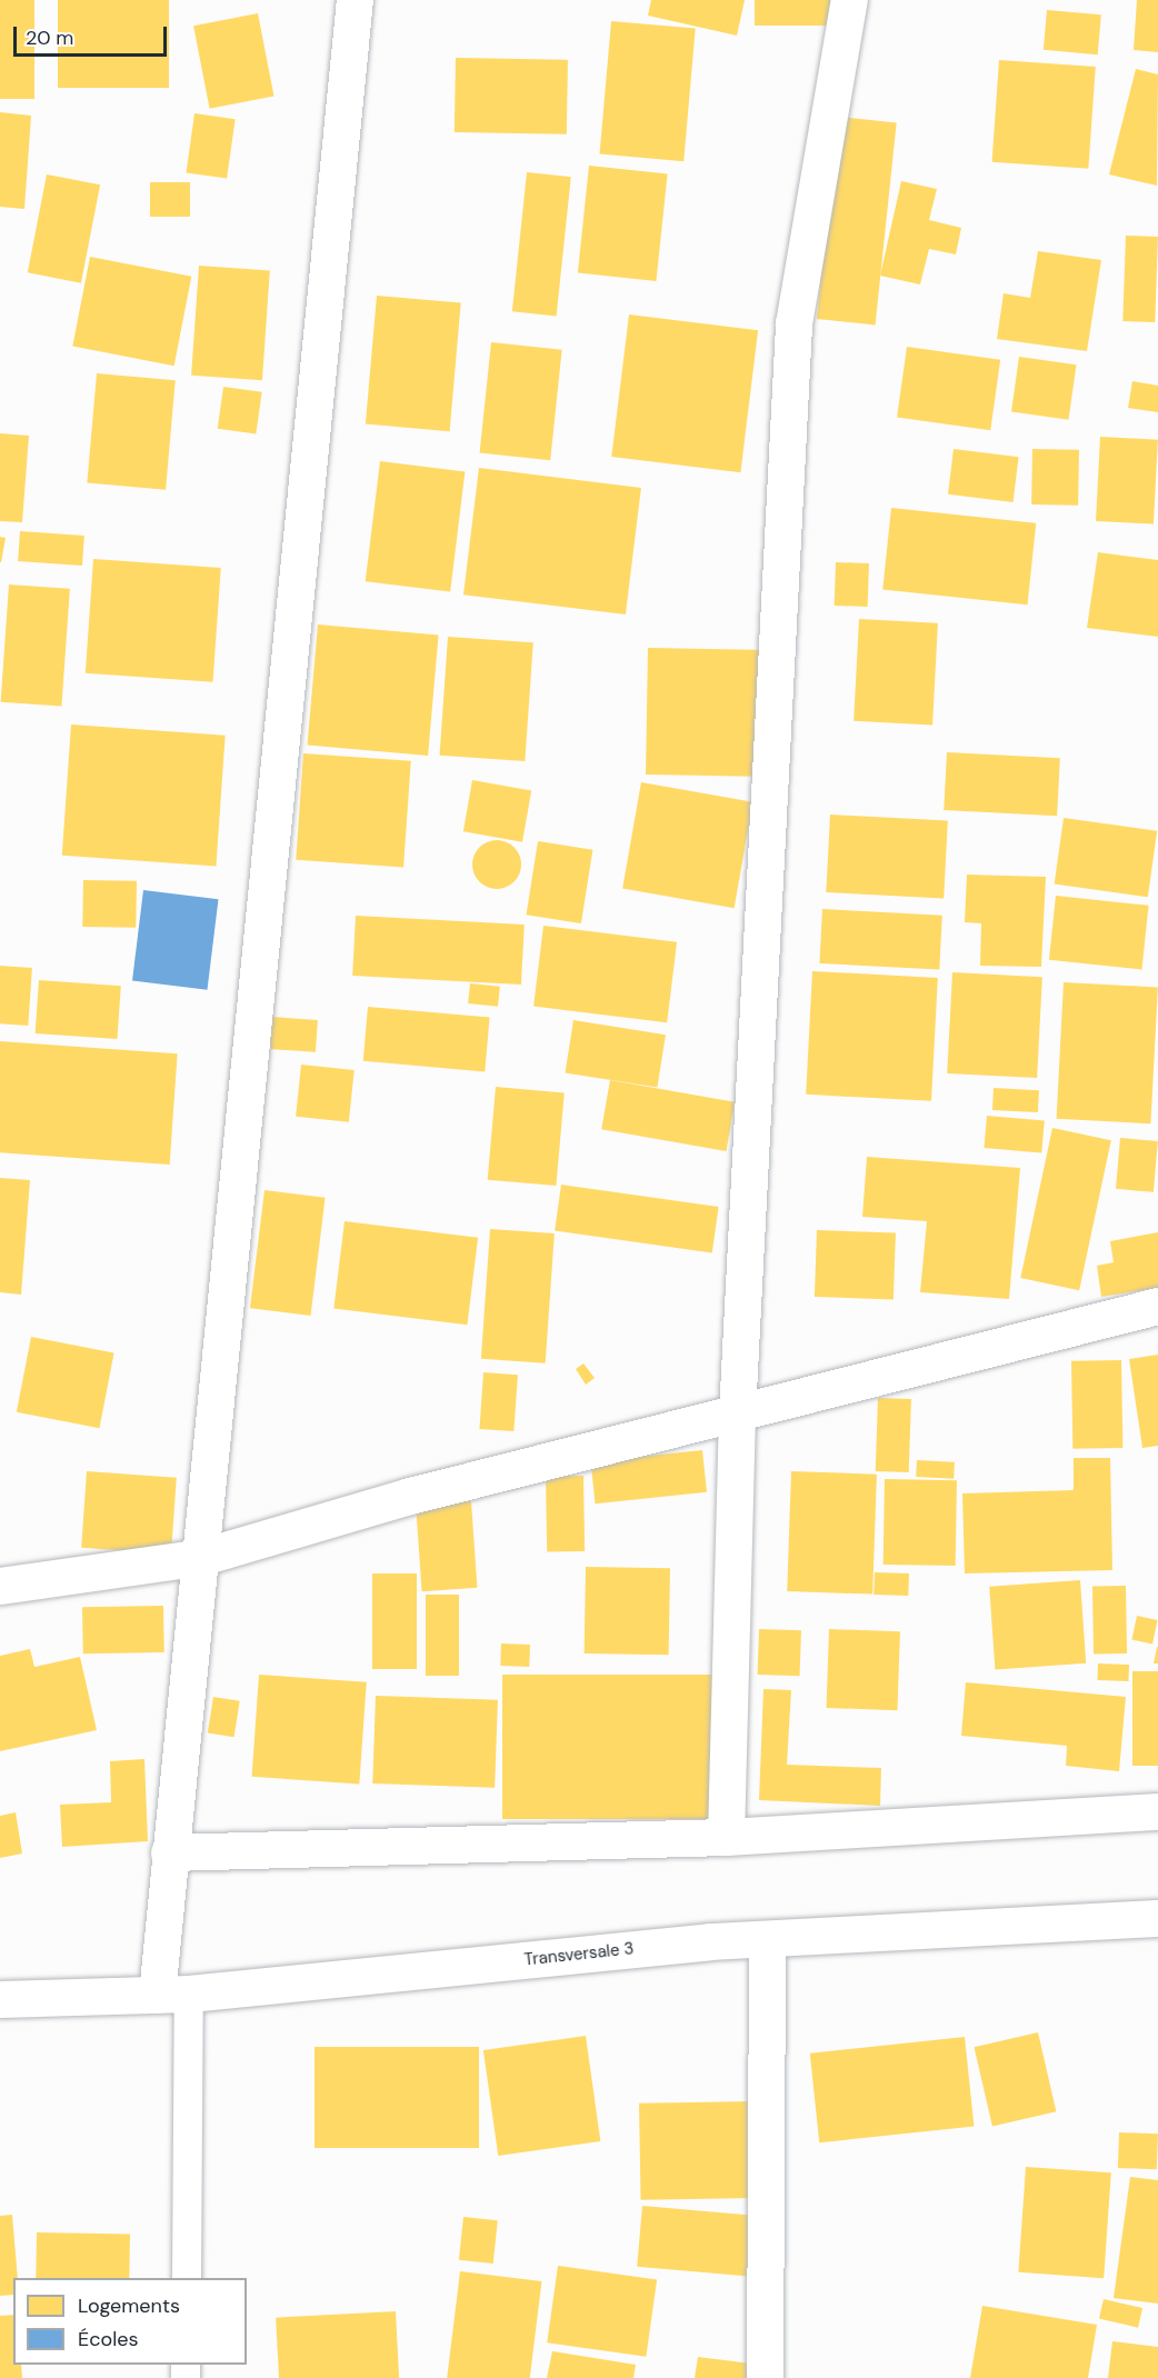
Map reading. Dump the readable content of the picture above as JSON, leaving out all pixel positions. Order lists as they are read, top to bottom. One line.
{"streets":{"street":["Transversale 3"]},"legend":["Logements","Écoles"],"scale_bar":"20 m"}
